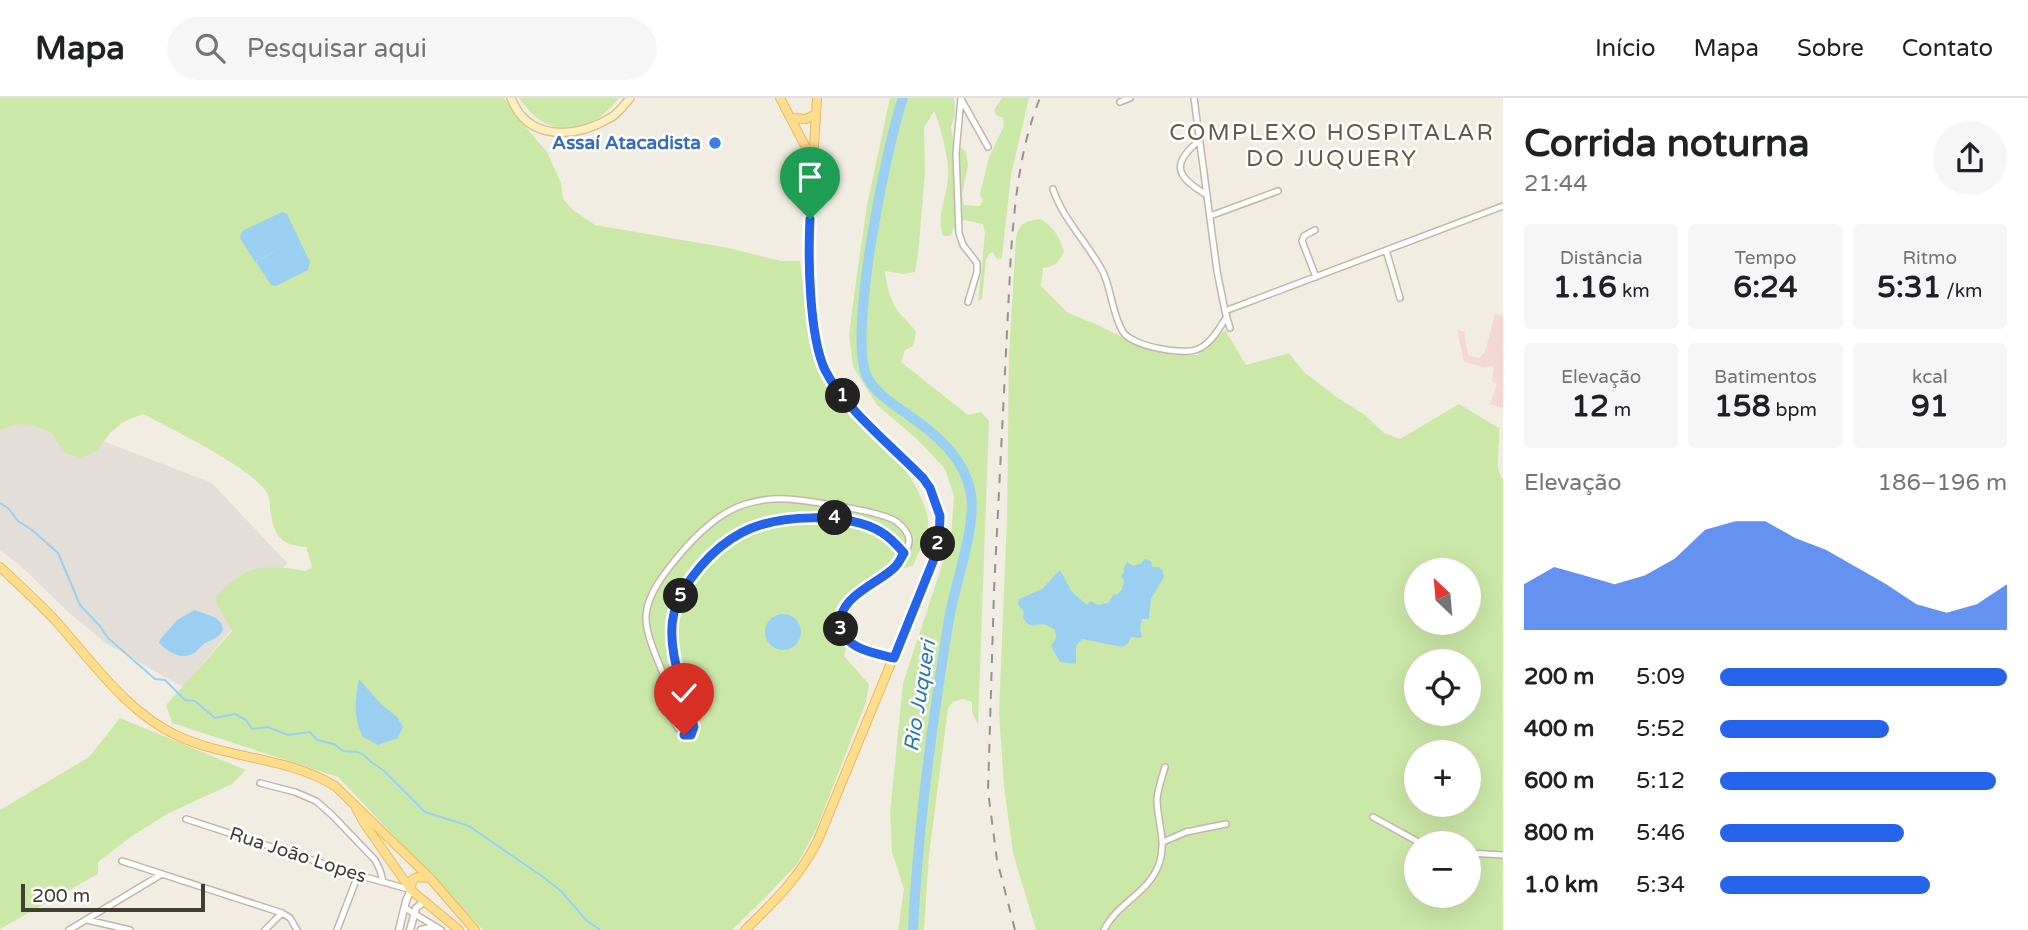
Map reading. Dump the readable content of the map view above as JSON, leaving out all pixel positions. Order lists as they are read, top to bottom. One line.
{"streets":{"street":["Rua João Lopes"]},"districts":["COMPLEXO HOSPITALAR DO JUQUERY"],"water":["Rio Juqueri"],"places":["Assaí Atacadista"],"scale_bar":"200 m","north":"top left","page":{"header":"Mapa","search":"Pesquisar aqui","nav":["Início","Mapa","Sobre","Contato"],"heading":["Corrida noturna","21:44"],"stats":[["Distância","1.16 km"],["Tempo","6:24"],["Ritmo","5:31 /km"],["Elevação","12 m"],["Batimentos","158 bpm"],["kcal","91"]],"pins":["1","4","2","5","3"],"chart":["Elevação","186–196 m"],"map_buttons":["+","−"],"list":[{"name":"200 m","note":"5:09"},{"name":"400 m","note":"5:52"},{"name":"600 m","note":"5:12"},{"name":"800 m","note":"5:46"},{"name":"1.0 km","note":"5:34"}],"scale":"200 m"}}
